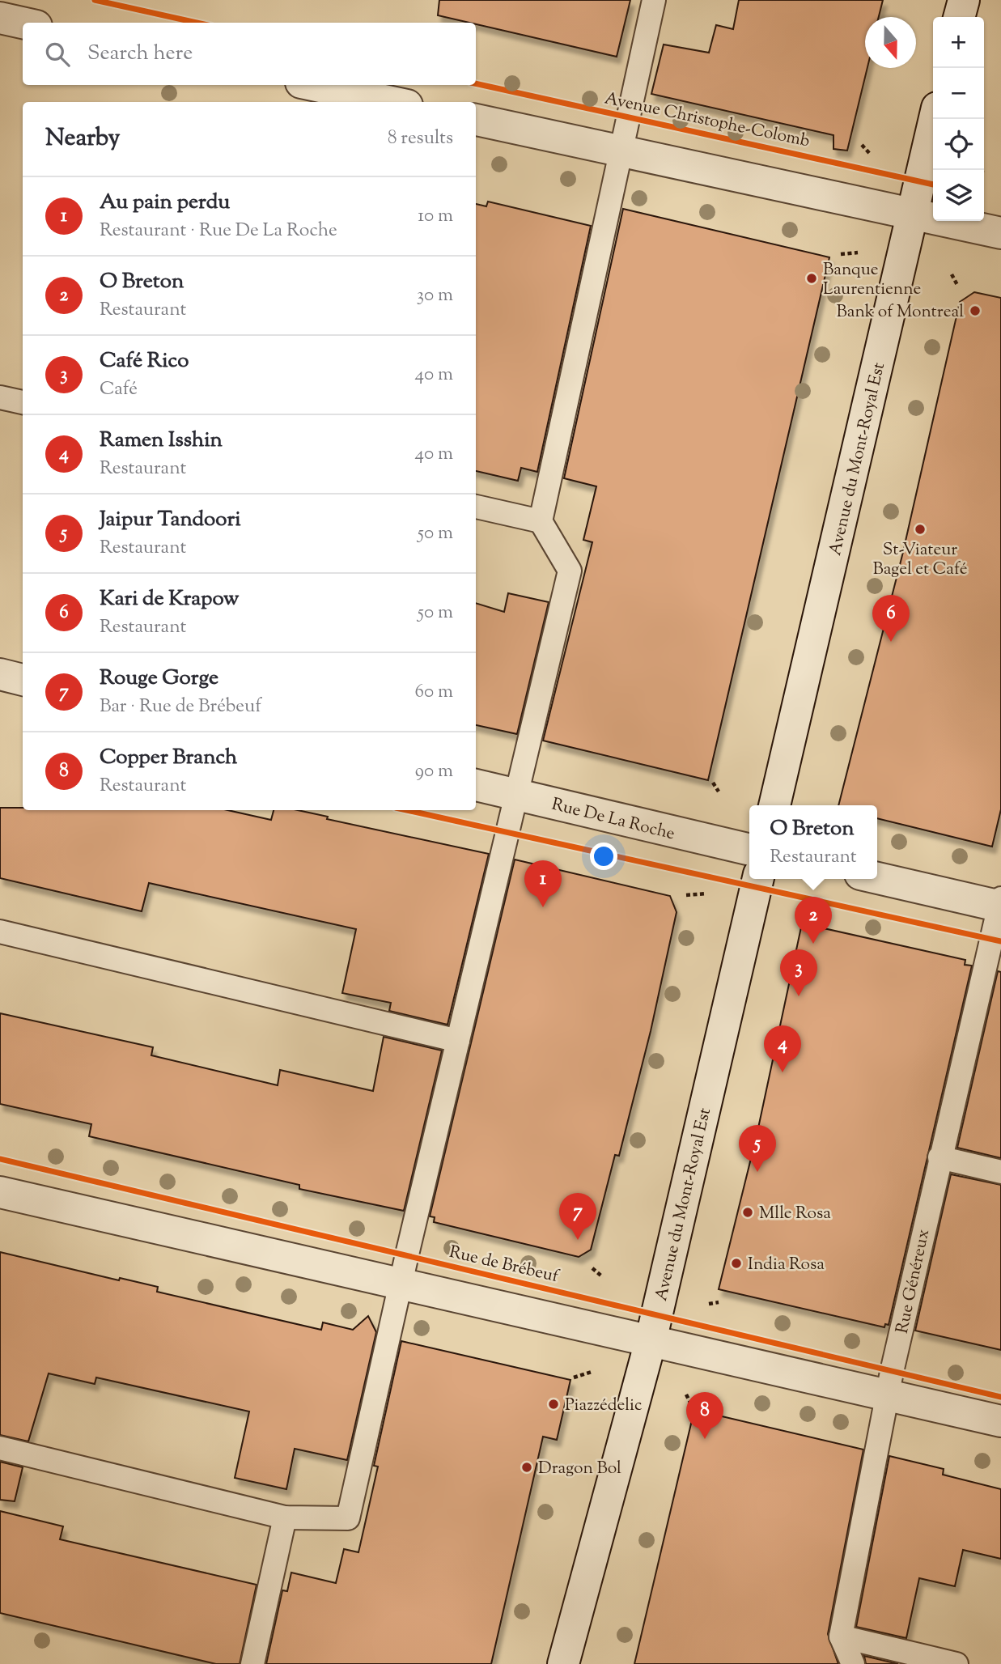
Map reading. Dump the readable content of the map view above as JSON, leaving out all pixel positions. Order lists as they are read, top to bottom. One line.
{"streets":{"street":["Avenue du Mont-Royal Est","Rue De La Roche"],"lane":["Rue Généreux"],"cycle path":["Avenue Christophe-Colomb","Rue de Brébeuf"]},"places":["Banque Laurentienne","Bank of Montreal","St-Viateur Bagel et Café","Mlle Rosa","India Rosa","Piazzédelic","Dragon Bol"],"north":"bottom","page":{"map_buttons":["+","−"],"search":"Search here","heading":["Nearby","8 results"],"list":[{"mark":"1","name":"Au pain perdu","note":"Restaurant · Rue De La Roche","value":"10 m"},{"mark":"2","name":"O Breton","note":"Restaurant","value":"30 m"},{"mark":"3","name":"Café Rico","note":"Café","value":"40 m"},{"mark":"4","name":"Ramen Isshin","note":"Restaurant","value":"40 m"},{"mark":"5","name":"Jaipur Tandoori","note":"Restaurant","value":"50 m"},{"mark":"6","name":"Kari de Krapow","note":"Restaurant","value":"50 m"},{"mark":"7","name":"Rouge Gorge","note":"Bar · Rue de Brébeuf","value":"60 m"},{"mark":"8","name":"Copper Branch","note":"Restaurant","value":"90 m"}],"pins":["6","1","2","3","4","5","7","8"],"popup":["O Breton","Restaurant"]}}
